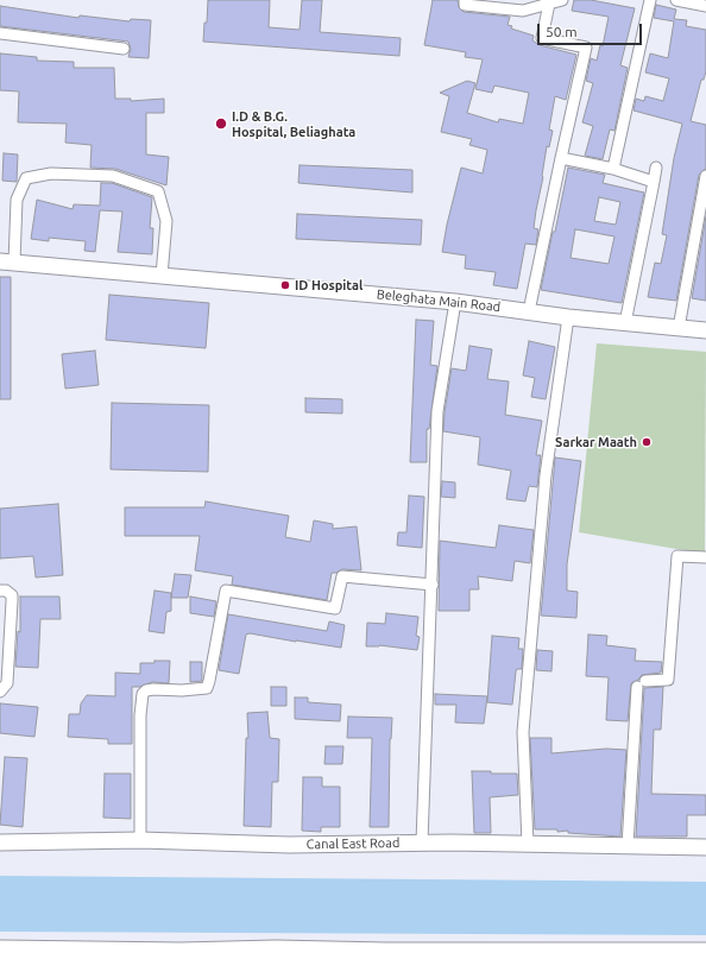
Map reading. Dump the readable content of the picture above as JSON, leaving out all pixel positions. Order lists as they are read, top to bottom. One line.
{"streets":{"main road":["Beleghata Main Road","Canal East Road"]},"places":["I.D & B.G. Hospital, Beliaghata","ID Hospital","Sarkar Maath"],"scale_bar":"50 m"}
